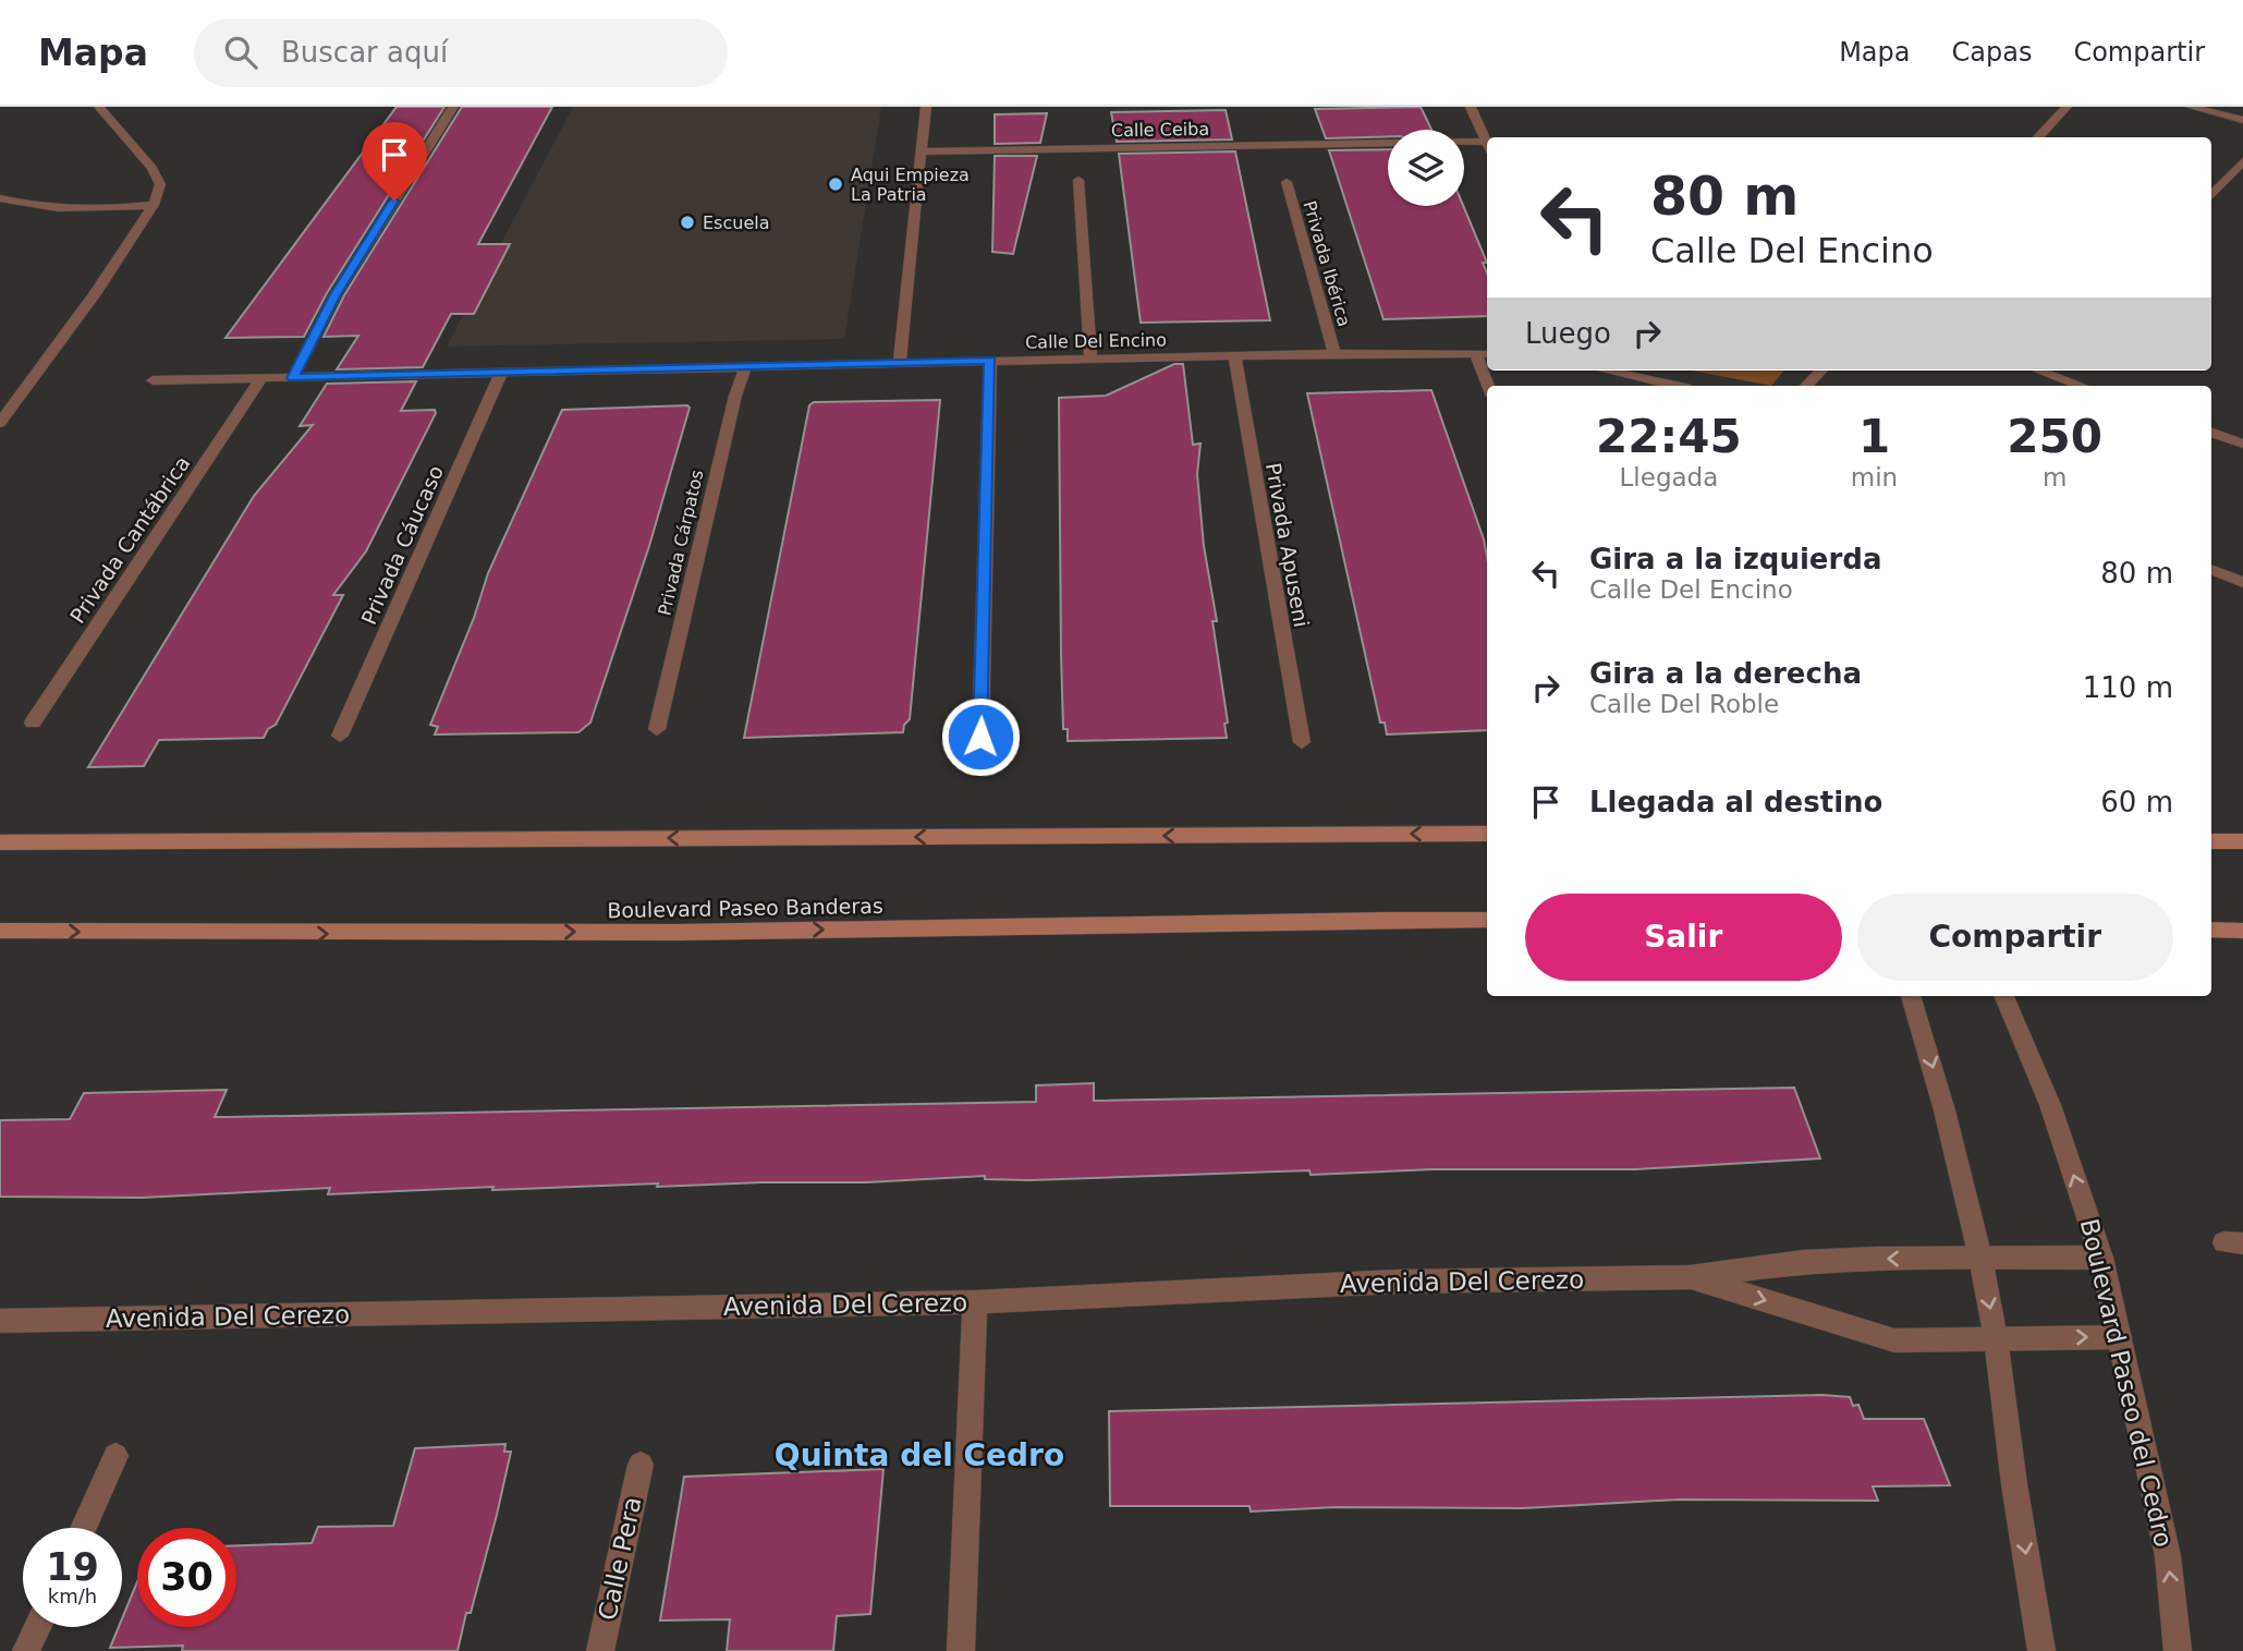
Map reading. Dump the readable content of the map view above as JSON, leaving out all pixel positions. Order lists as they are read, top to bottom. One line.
{"streets":{"main road":["Boulevard Paseo Banderas"],"street":["Calle Ceiba","Privada Ibérica","Calle Del Encino","Privada Cantábrica","Privada Cárpatos","Privada Cáucaso","Privada Apuseni","Avenida Del Cerezo","Boulevard Paseo del Cedro","Calle Pera"]},"crossings":[["Privada Ibérica","Calle Del Encino"],["Calle Del Encino","Privada Cantábrica"],["Calle Del Encino","Privada Cárpatos"],["Calle Del Encino","Privada Cáucaso"],["Calle Del Encino","Privada Apuseni"],["Avenida Del Cerezo","Boulevard Paseo del Cedro"]],"districts":["Quinta del Cedro"],"places":["Aqui Empieza La Patria","Escuela"],"page":{"header":"Mapa","search":"Buscar aquí","nav":["Mapa","Capas","Compartir"],"turn":["80 m","Calle Del Encino"],"then":"Luego","eta":["22:45","Llegada","1","min","250","m"],"list":[{"name":"Gira a la izquierda","note":"Calle Del Encino","value":"80 m"},{"name":"Gira a la derecha","note":"Calle Del Roble","value":"110 m"},{"name":"Llegada al destino","value":"60 m"}],"buttons":["Salir","Compartir"],"speed":"19 km/h","limit":"30"}}
